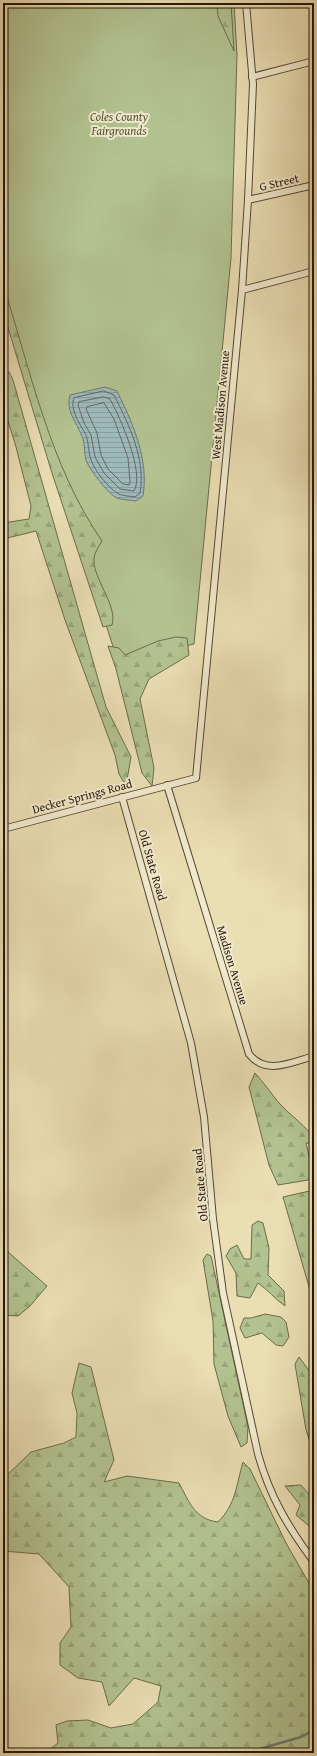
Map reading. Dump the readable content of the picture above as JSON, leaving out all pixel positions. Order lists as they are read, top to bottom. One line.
{"streets":{"street":["G Street","West Madison Avenue","Decker Springs Road","Old State Road","Madison Avenue"]},"crossings":[["G Street","West Madison Avenue"],["West Madison Avenue","Decker Springs Road"],["West Madison Avenue","Madison Avenue"],["Decker Springs Road","Old State Road"],["Decker Springs Road","Madison Avenue"]],"parks":["Coles County Fairgrounds"]}
